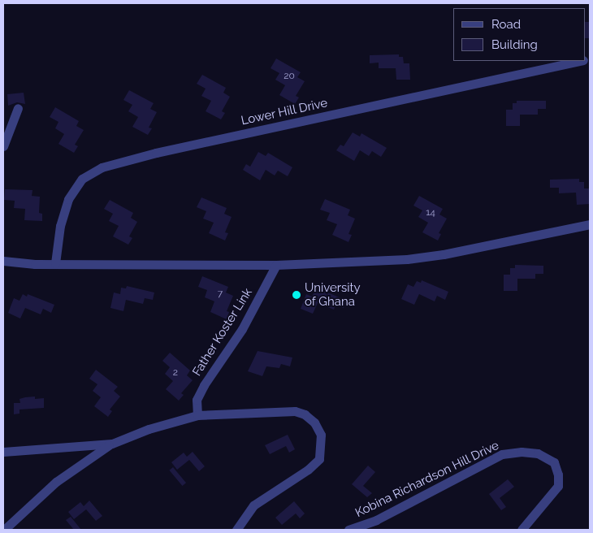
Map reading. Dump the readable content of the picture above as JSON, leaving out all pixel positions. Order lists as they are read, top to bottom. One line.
{"streets":{"street":["Lower Hill Drive","Father Koster Link","Kobina Richardson Hill Drive"]},"places":["University of Ghana"],"house_numbers":["20","14","7","2"],"legend":["Road","Building"]}
